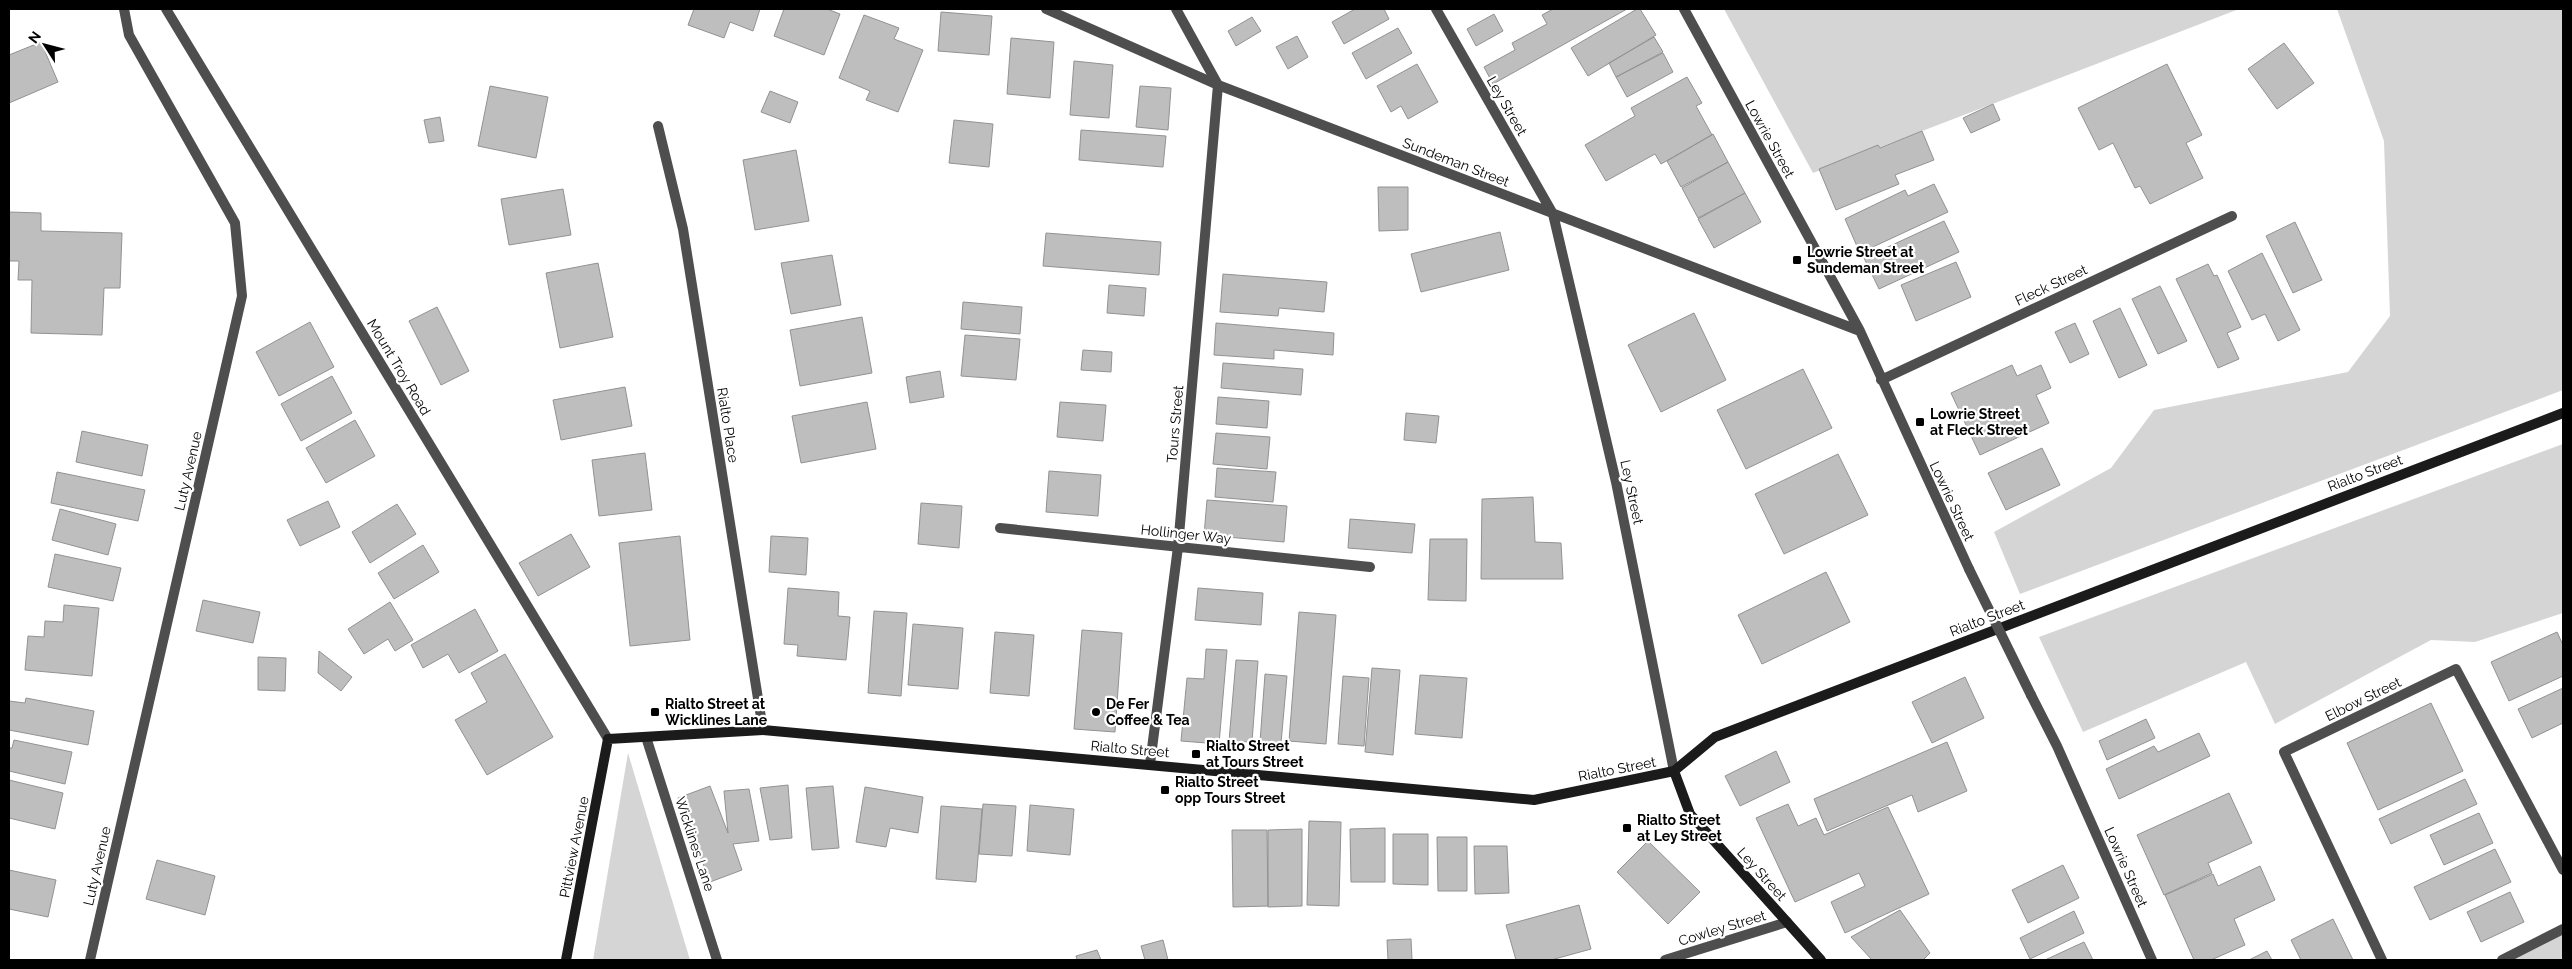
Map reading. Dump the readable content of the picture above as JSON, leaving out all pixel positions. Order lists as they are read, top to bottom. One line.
{"streets":{"street":["Ley Street","Lowrie Street","Sundeman Street","Fleck Street","Mount Troy Road","Tours Street","Rialto Place","Luty Avenue","Rialto Street","Hollinger Way","Elbow Street","Wicklines Lane","Pittview Avenue","Cowley Street"]},"crossings":[["Ley Street","Sundeman Street"],["Ley Street","Rialto Street"],["Ley Street","Cowley Street"],["Lowrie Street","Sundeman Street"],["Lowrie Street","Fleck Street"],["Sundeman Street","Tours Street"],["Mount Troy Road","Rialto Street"],["Mount Troy Road","Pittview Avenue"],["Tours Street","Rialto Street"],["Tours Street","Hollinger Way"],["Rialto Place","Rialto Street"],["Rialto Street","Wicklines Lane"],["Rialto Street","Pittview Avenue"]],"places":{"transit":["Lowrie Street at Sundeman Street","Lowrie Street at Fleck Street","Rialto Street at Wicklines Lane","Rialto Street at Tours Street","Rialto Street opp Tours Street","Rialto Street at Ley Street"],"other":["De Fer Coffee & Tea"]},"north":"top left"}
